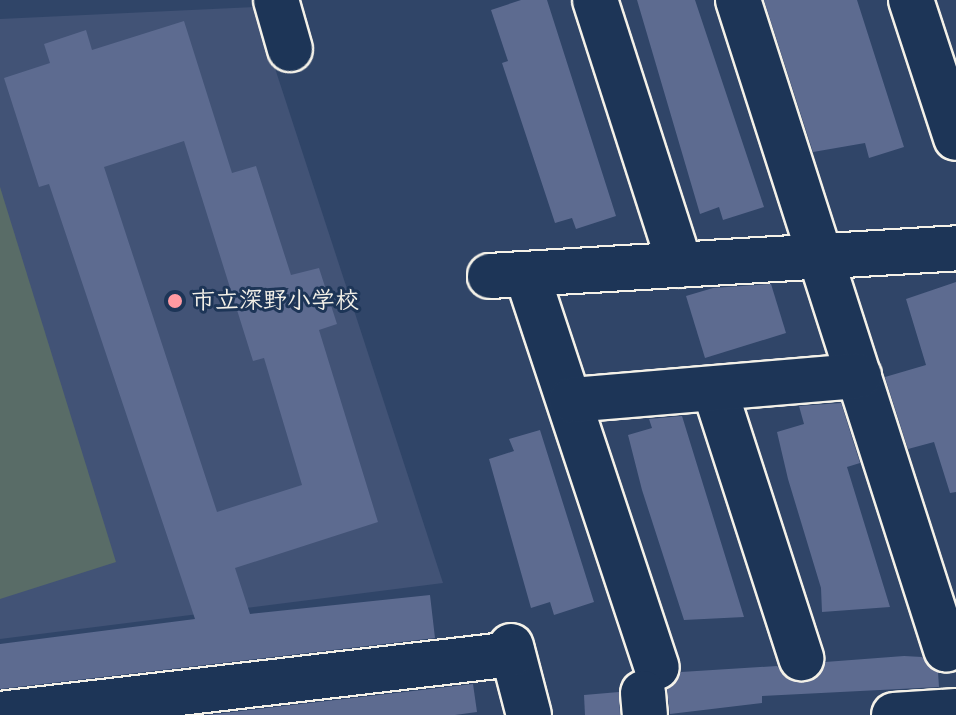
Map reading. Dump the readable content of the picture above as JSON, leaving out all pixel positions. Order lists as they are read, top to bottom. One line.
{"places":["市立深野小学校"]}
